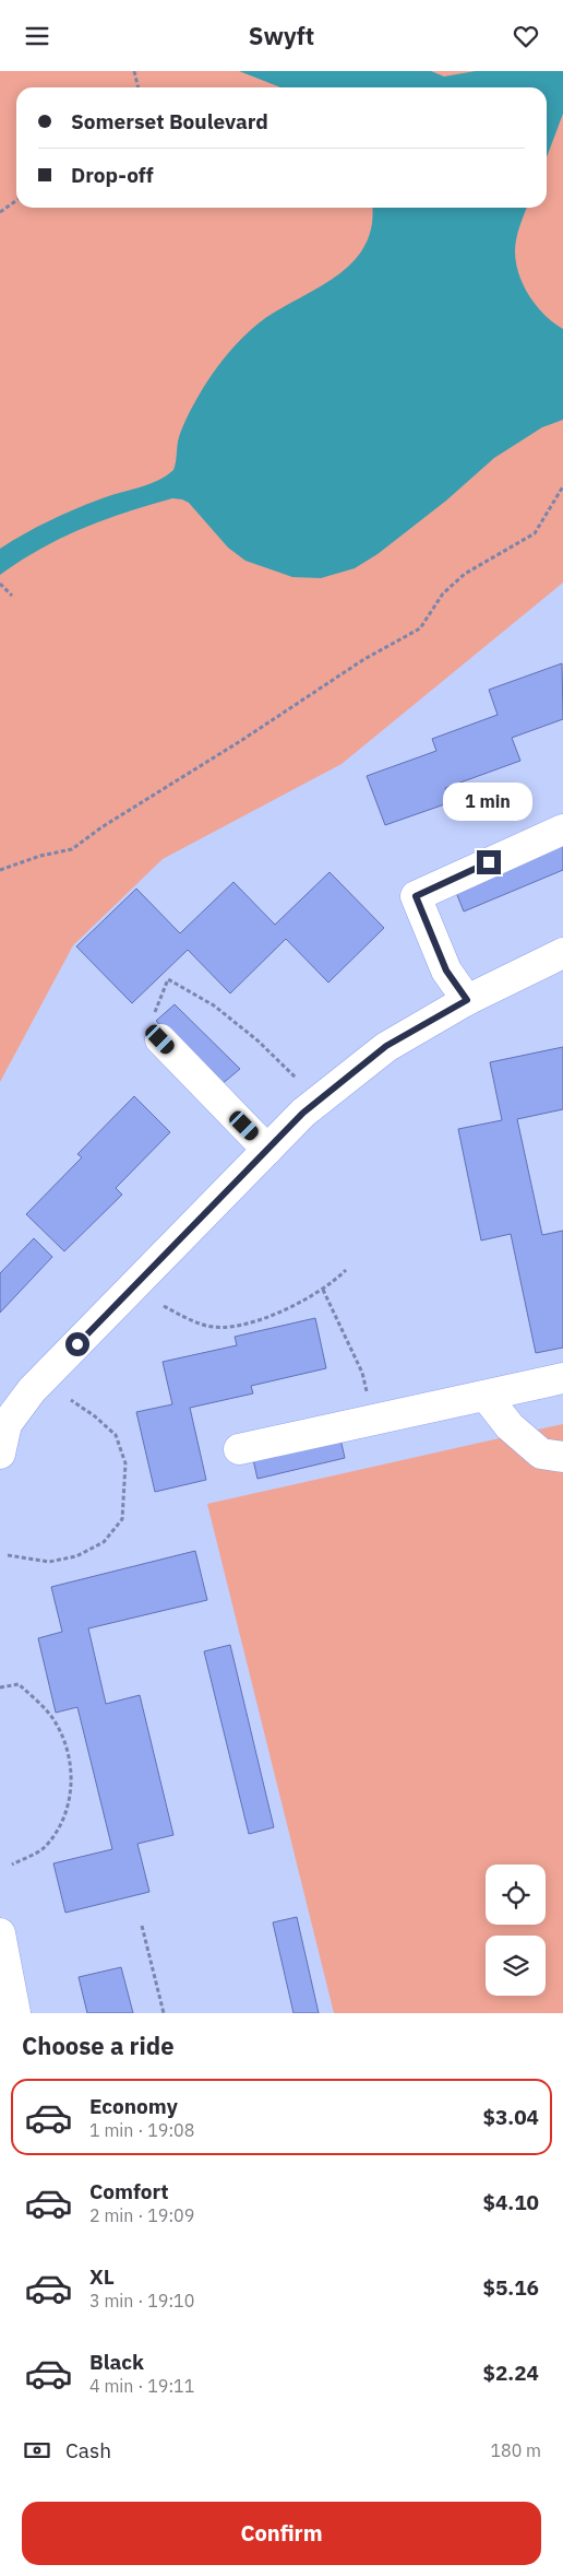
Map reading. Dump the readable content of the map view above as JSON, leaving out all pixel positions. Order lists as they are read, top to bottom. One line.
{"page":{"header":"Swyft","banner":["Somerset Boulevard","Drop-off"],"bubble":"1 min","heading":"Choose a ride","list":[{"name":"Economy","note":"1 min · 19:08","value":"$3.04"},{"name":"Comfort","note":"2 min · 19:09","value":"$4.10"},{"name":"XL","note":"3 min · 19:10","value":"$5.16"},{"name":"Black","note":"4 min · 19:11","value":"$2.24"}],"pay":["Cash","180 m"],"buttons":"Confirm"}}
